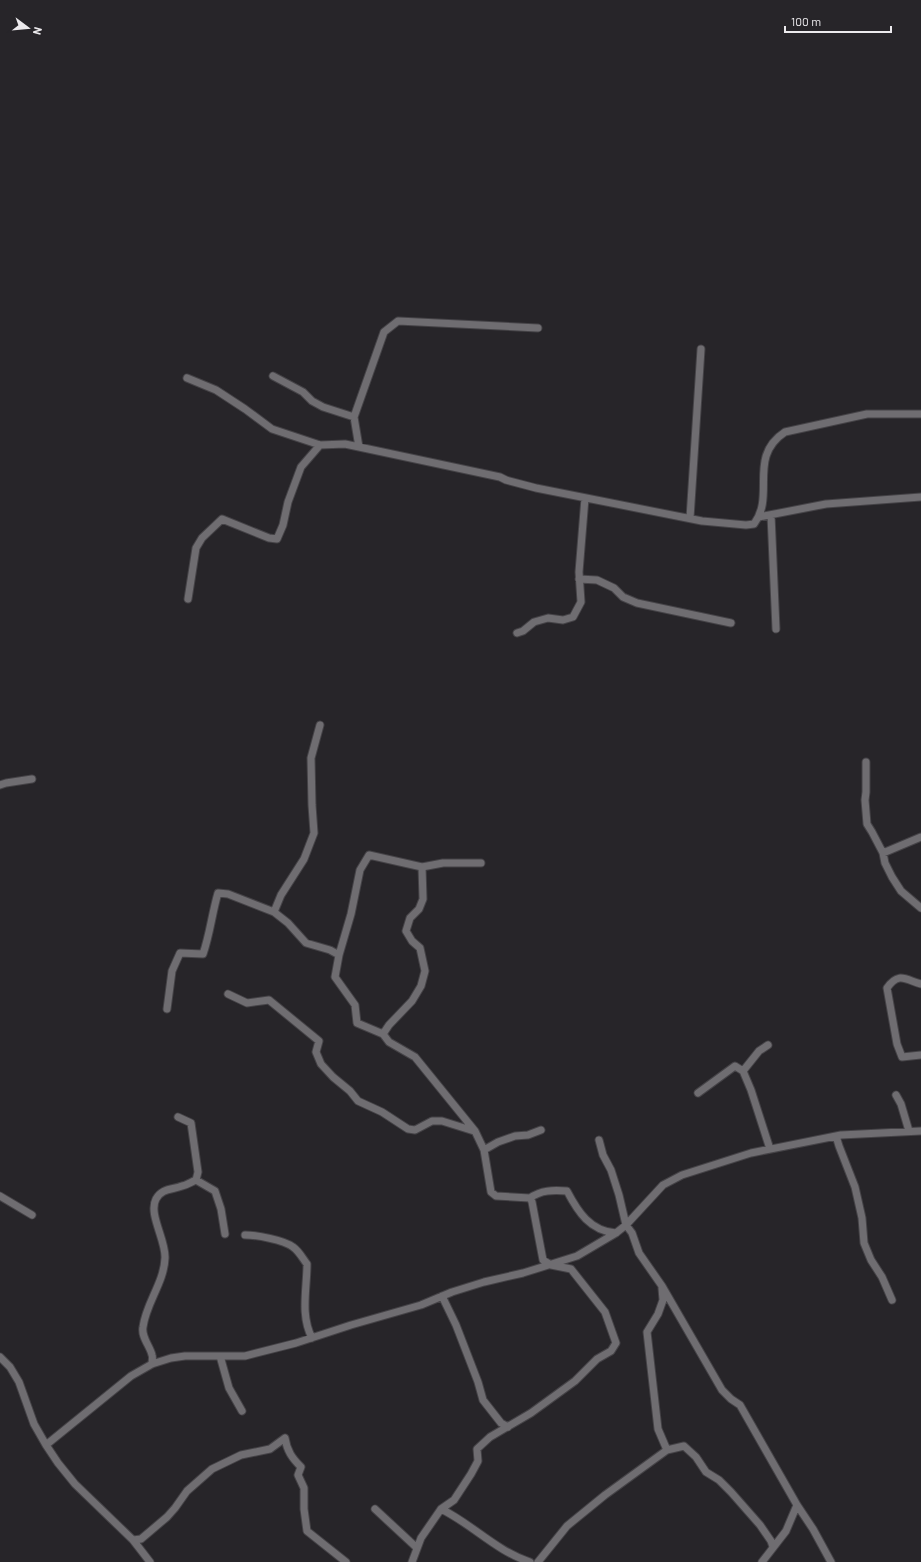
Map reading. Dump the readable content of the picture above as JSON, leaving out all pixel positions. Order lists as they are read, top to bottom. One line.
{"scale_bar":"100 m","north":"right"}
